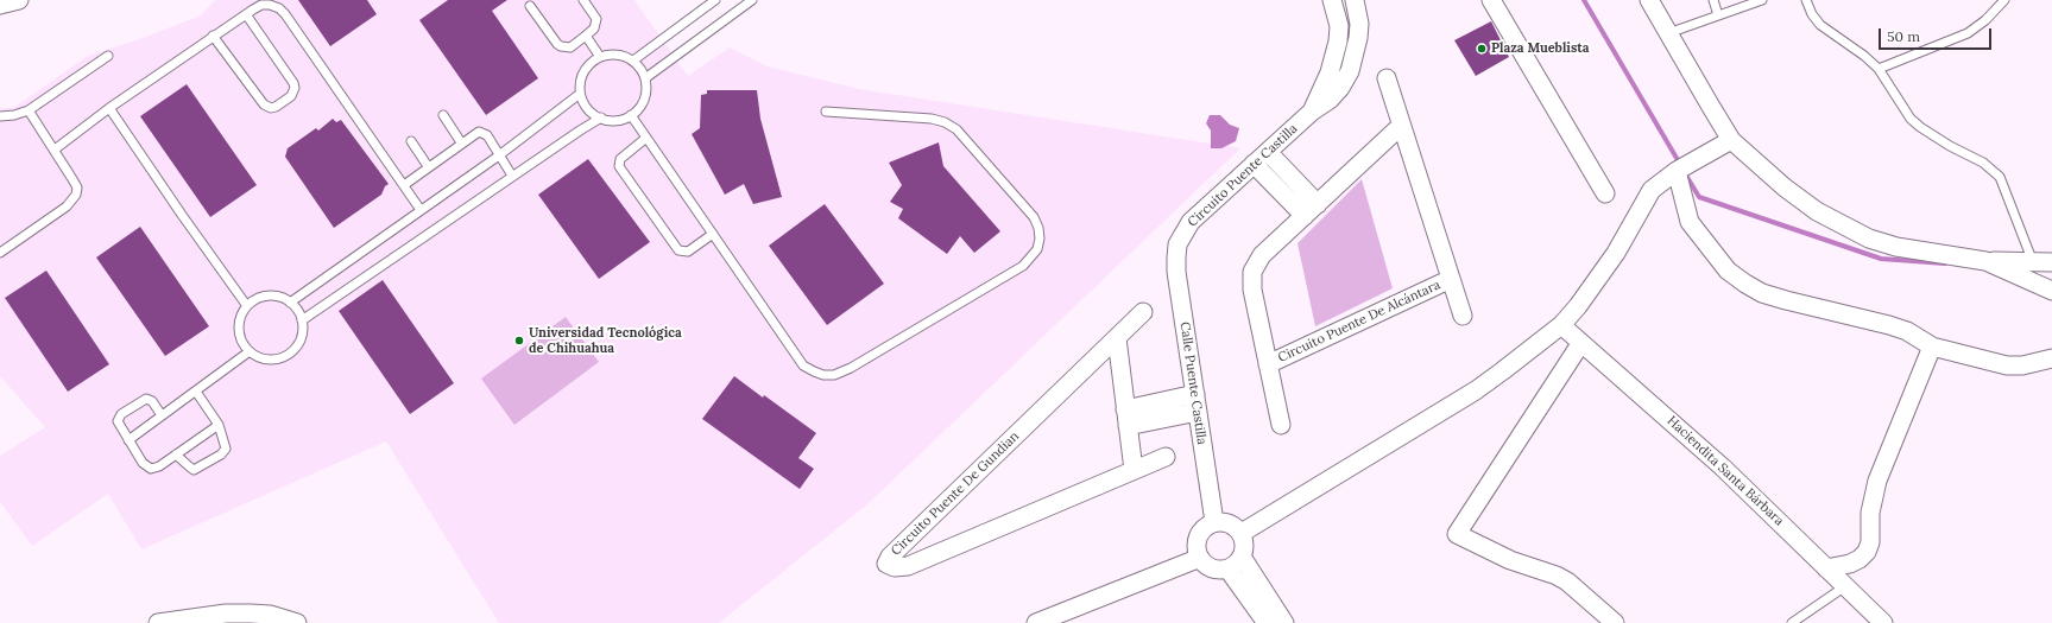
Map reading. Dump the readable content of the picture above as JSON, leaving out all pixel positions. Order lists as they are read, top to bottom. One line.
{"streets":{"street":["Circuito Puente Castilla","Circuito Puente De Alcántara","Calle Puente Castilla","Haciendita Santa Bárbara","Circuito Puente De Gundian"]},"crossings":[["Circuito Puente Castilla","Calle Puente Castilla"]],"places":["Plaza Mueblista","Universidad Tecnológica de Chihuahua"],"scale_bar":"50 m"}
